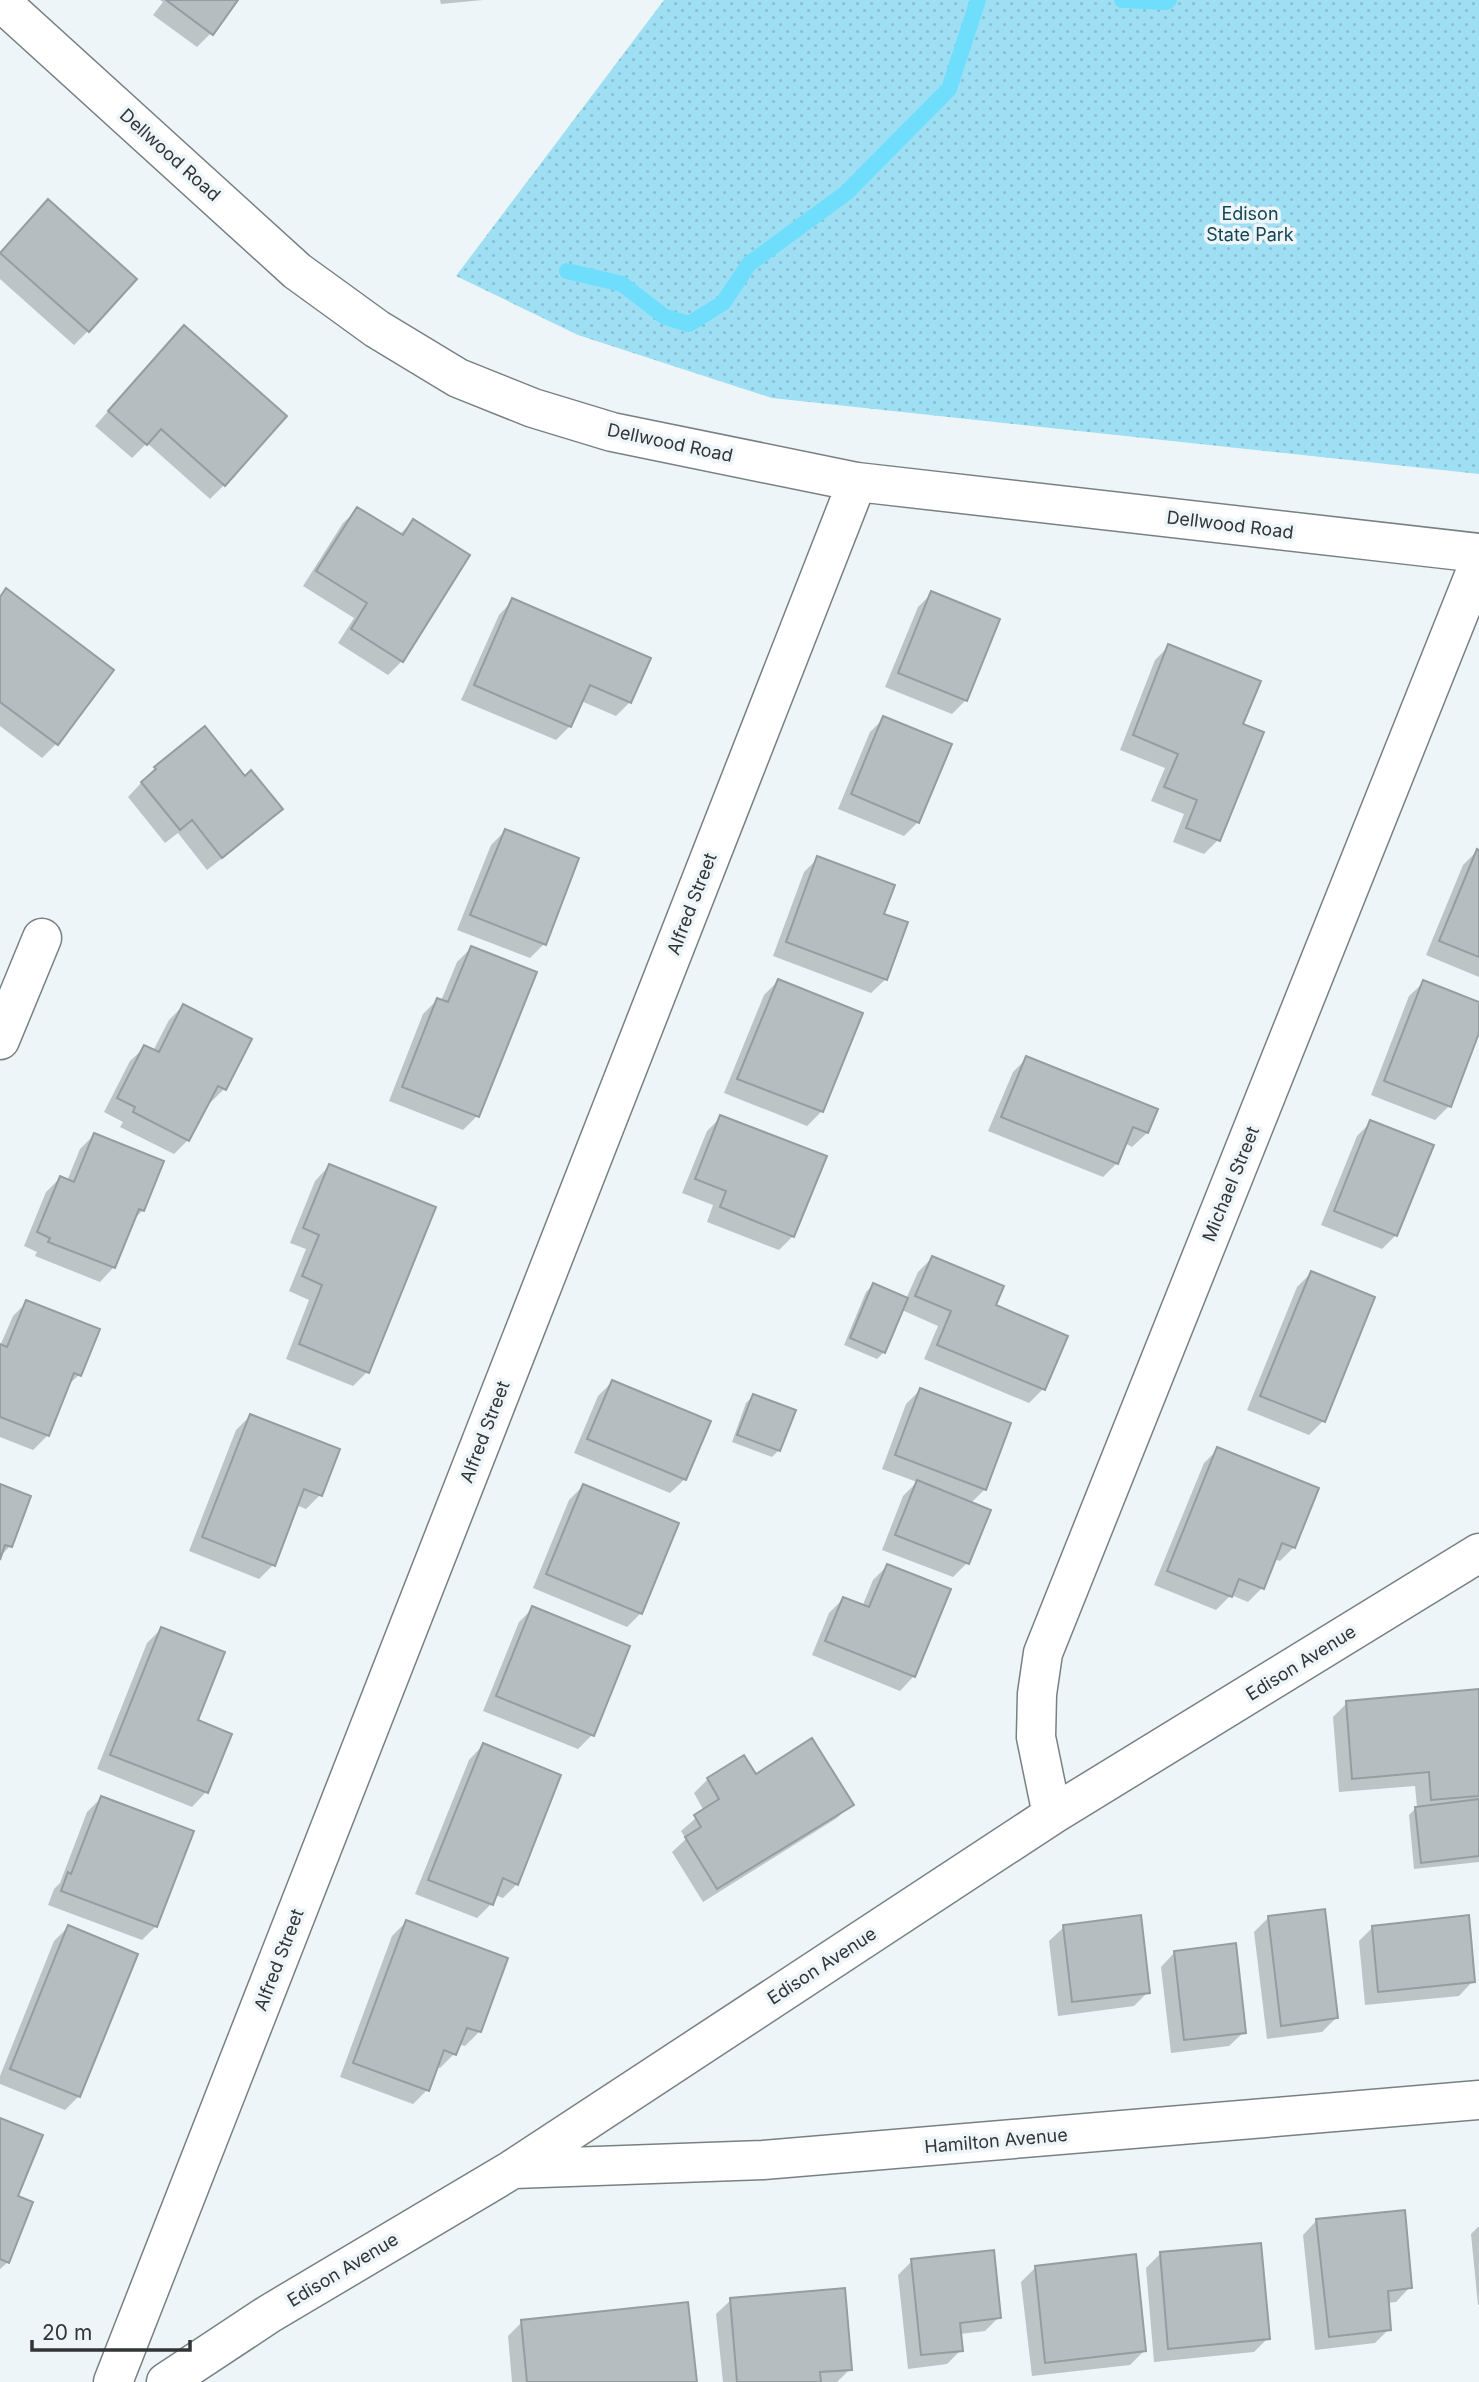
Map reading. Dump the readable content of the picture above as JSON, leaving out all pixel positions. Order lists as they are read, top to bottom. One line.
{"streets":{"street":["Dellwood Road","Alfred Street","Michael Street","Edison Avenue","Hamilton Avenue"]},"crossings":[["Dellwood Road","Alfred Street"],["Michael Street","Edison Avenue"],["Edison Avenue","Hamilton Avenue"]],"parks":["Edison State Park"],"scale_bar":"20 m"}
